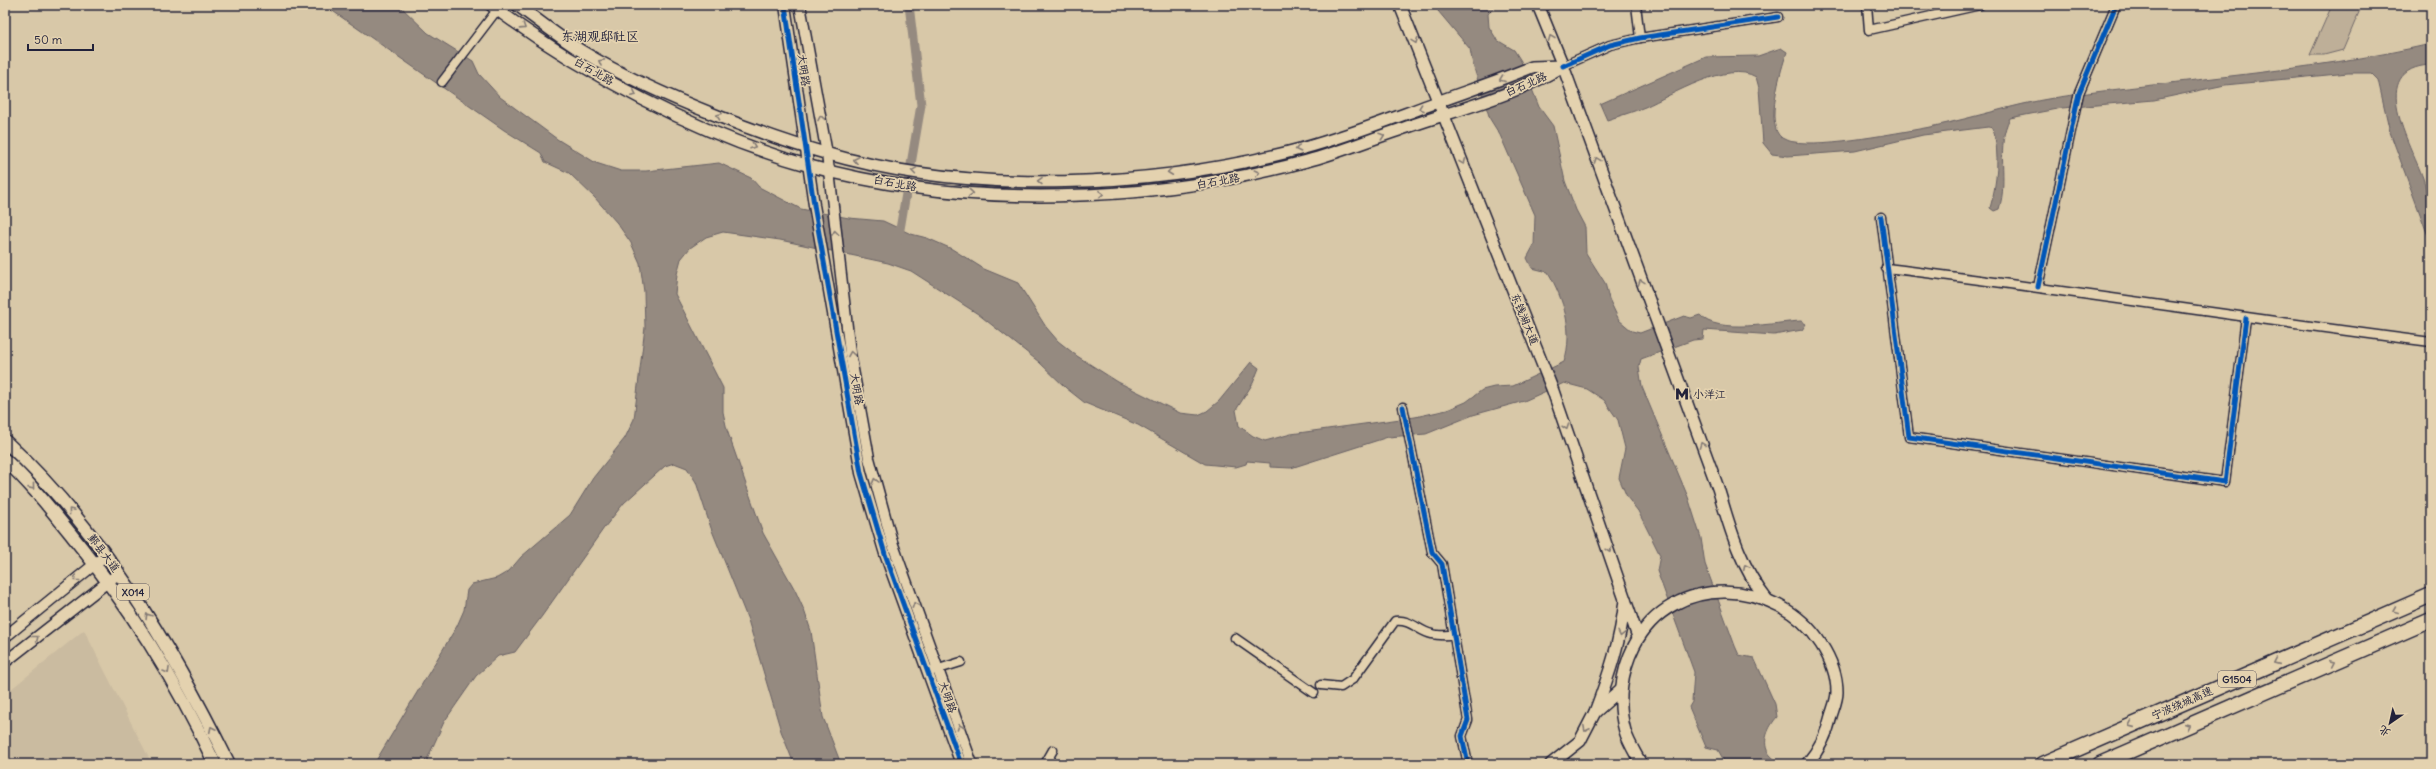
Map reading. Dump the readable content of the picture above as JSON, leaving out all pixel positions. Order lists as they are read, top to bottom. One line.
{"streets":{"highway":["G1504","宁波绕城高速"],"main road":["白石北路","东钱湖大道","鄞县大道","X014"],"street":["大明路"]},"crossings":[["大明路","白石北路"],["白石北路","东钱湖大道"]],"one_way":["东钱湖大道"],"districts":["东湖观邸社区"],"places":{"metro station":["小洋江"]},"scale_bar":"50 m","north":"bottom left"}
